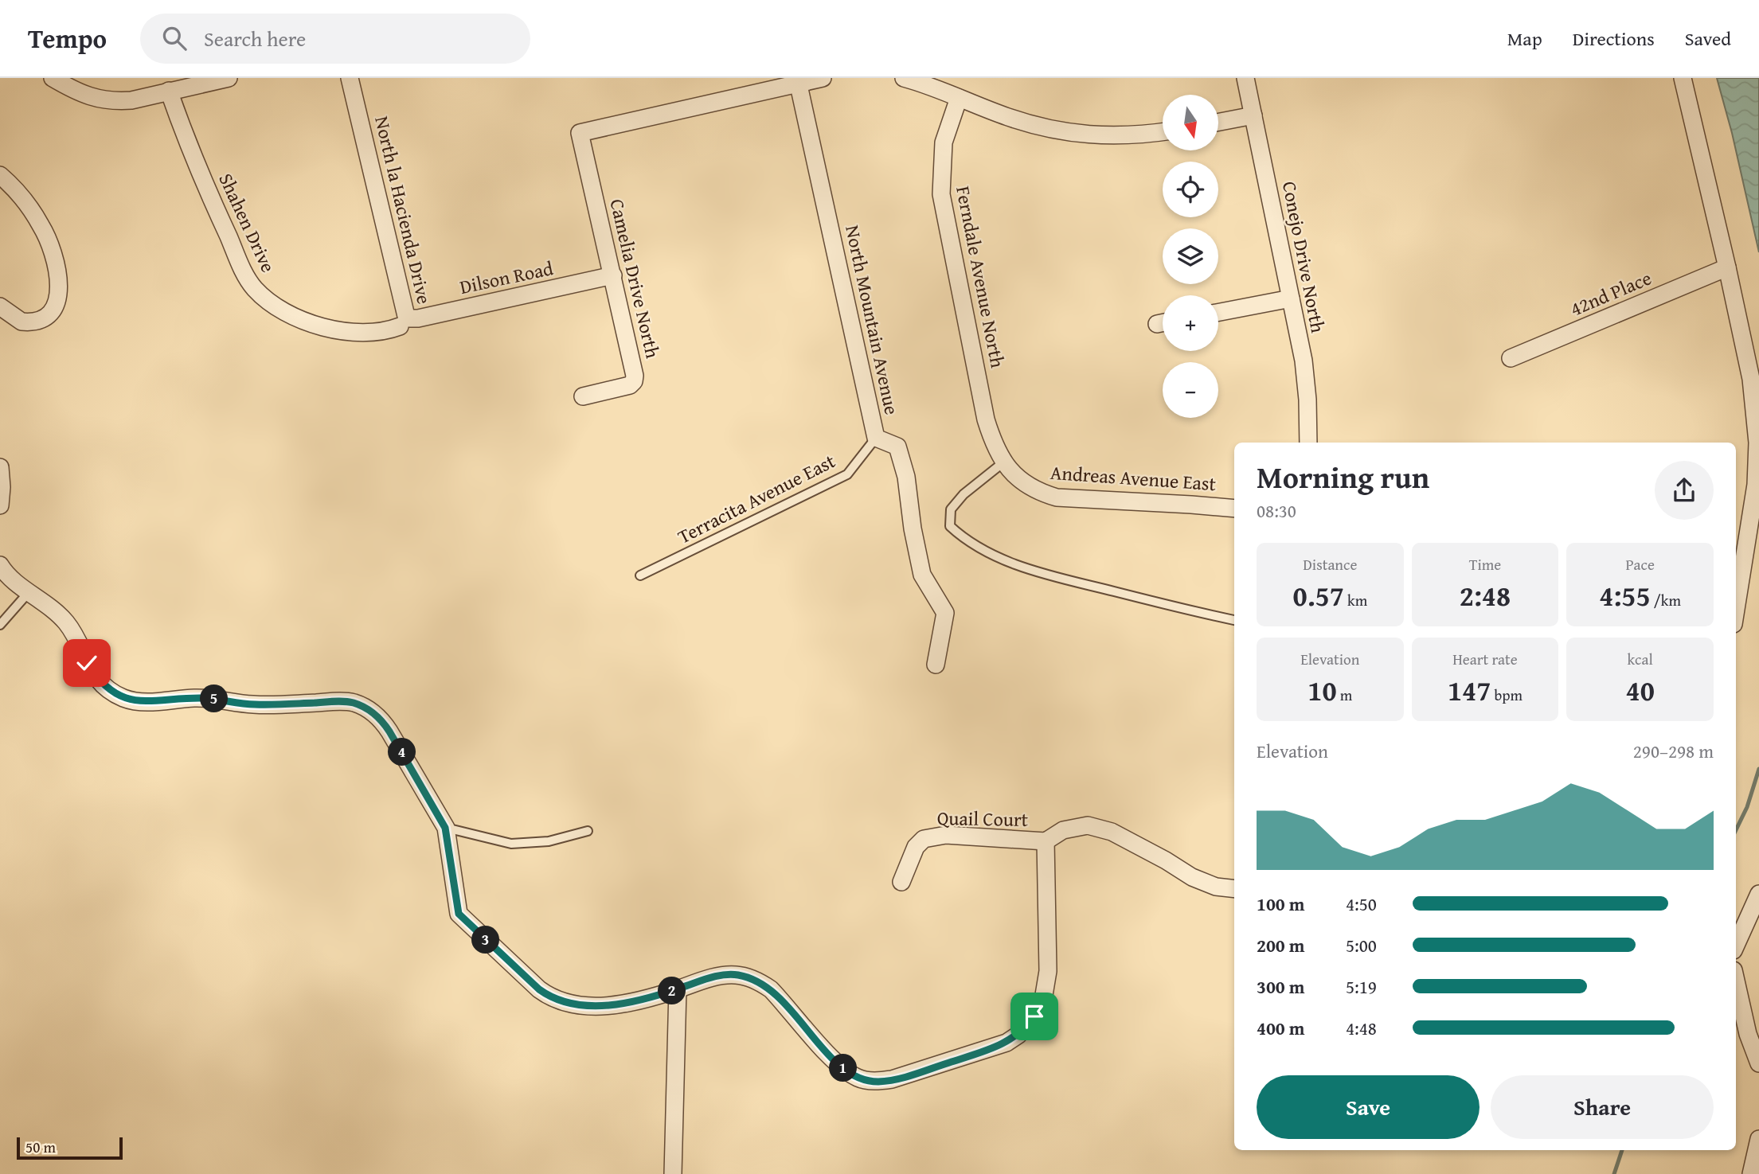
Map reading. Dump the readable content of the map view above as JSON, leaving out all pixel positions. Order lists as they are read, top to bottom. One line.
{"streets":{"street":["North la Hacienda Drive","Shahen Drive","Conejo Drive North","Ferndale Avenue North","Dilson Road","Camelia Drive North","42nd Place","North Mountain Avenue","Andreas Avenue East","Quail Court"],"lane":["Terracita Avenue East"]},"crossings":[["North la Hacienda Drive","Shahen Drive"],["North la Hacienda Drive","Dilson Road"],["Shahen Drive","Dilson Road"],["Ferndale Avenue North","Andreas Avenue East"],["Dilson Road","Camelia Drive North"],["Camelia Drive North","North Mountain Avenue"],["North Mountain Avenue","Terracita Avenue East"]],"scale_bar":"50 m","north":"bottom","page":{"header":"Tempo","search":"Search here","nav":["Map","Directions","Saved"],"map_buttons":["+","−"],"heading":["Morning run","08:30"],"stats":[["Distance","0.57 km"],["Time","2:48"],["Pace","4:55 /km"],["Elevation","10 m"],["Heart rate","147 bpm"],["kcal","40"]],"pins":["5","4","3","2","1"],"chart":["Elevation","290–298 m"],"list":[{"name":"100 m","note":"4:50"},{"name":"200 m","note":"5:00"},{"name":"300 m","note":"5:19"},{"name":"400 m","note":"4:48"}],"buttons":["Save","Share"],"scale":"50 m"}}
